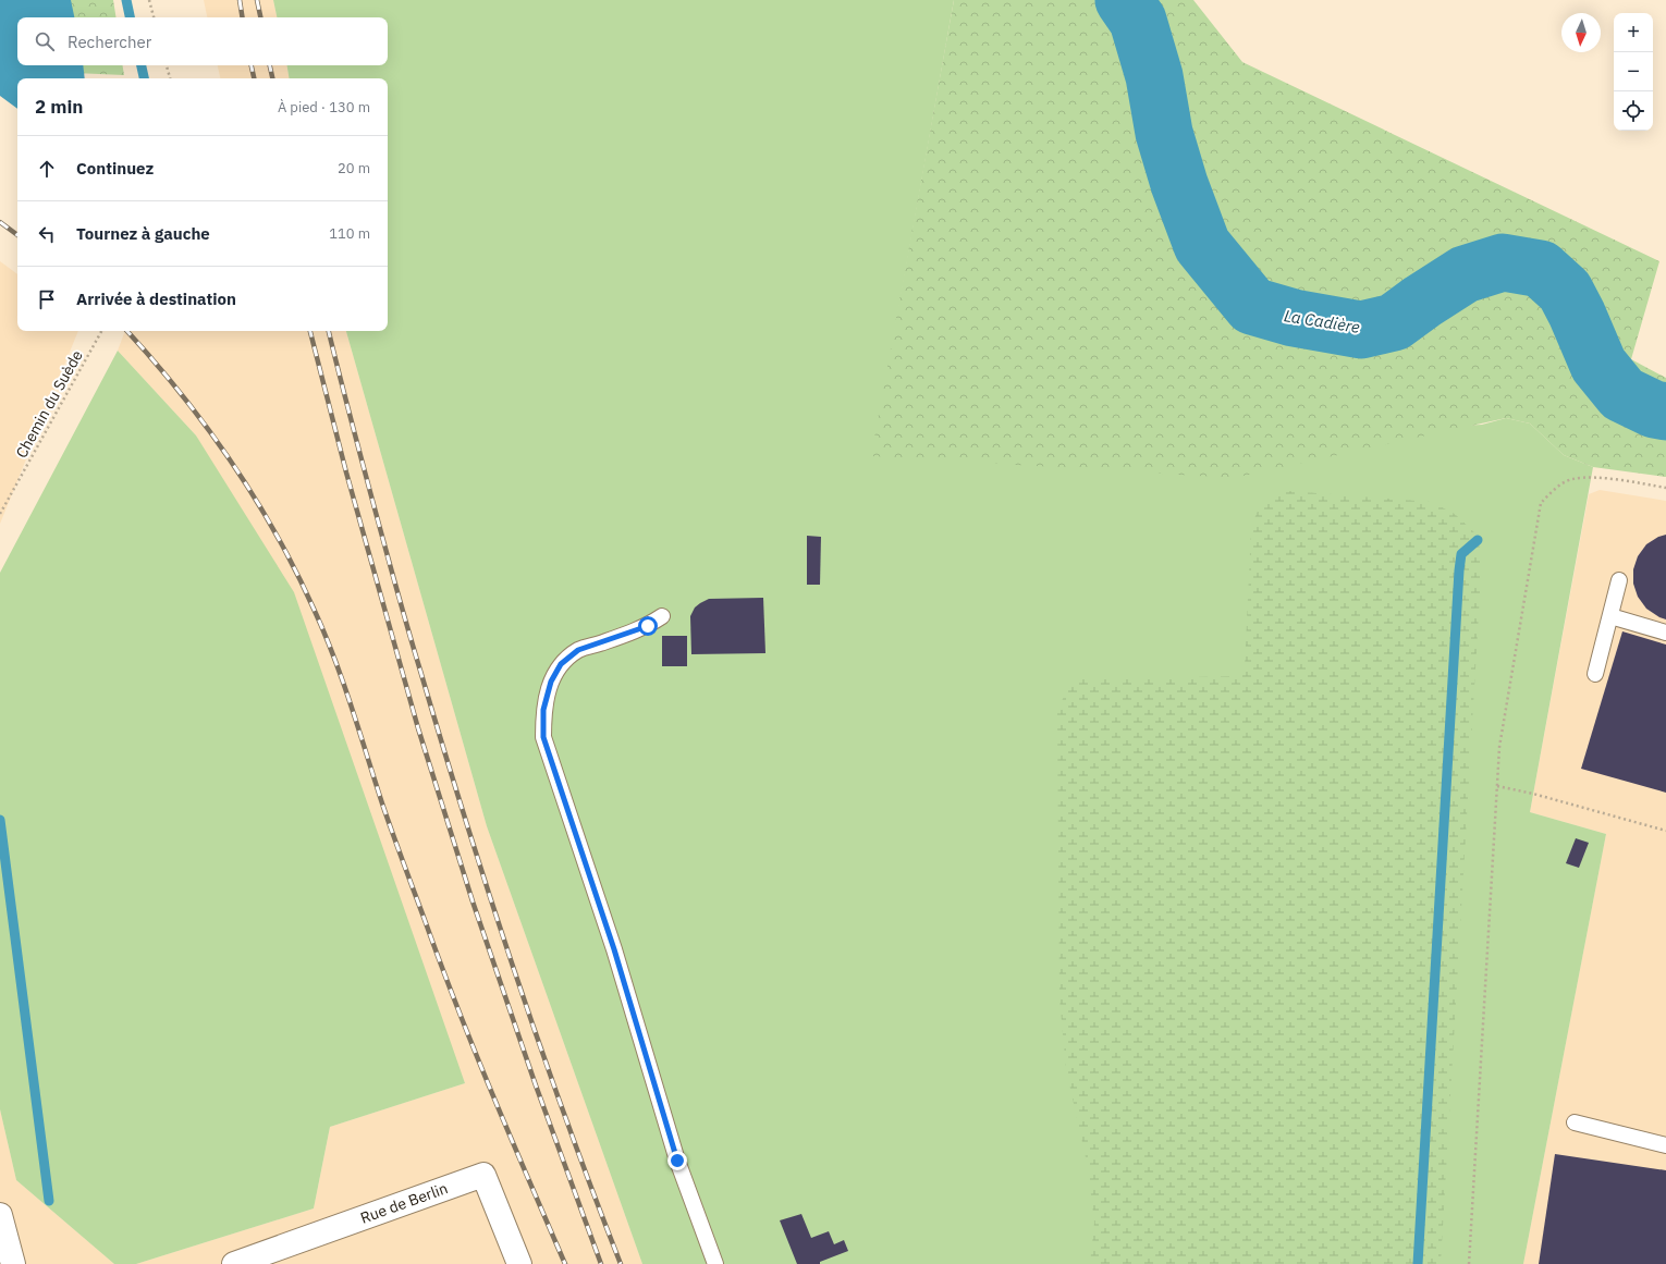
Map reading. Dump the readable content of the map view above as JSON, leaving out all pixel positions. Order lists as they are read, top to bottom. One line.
{"streets":{"street":["Rue de Berlin"],"path":["Chemin du Suède"]},"water":["La Cadière"],"north":"bottom","page":{"map_buttons":["+","−"],"search":"Rechercher","heading":["2 min","À pied · 130 m"],"list":[["Continuez","20 m"],["Tournez à gauche","110 m"],"Arrivée à destination"]}}
